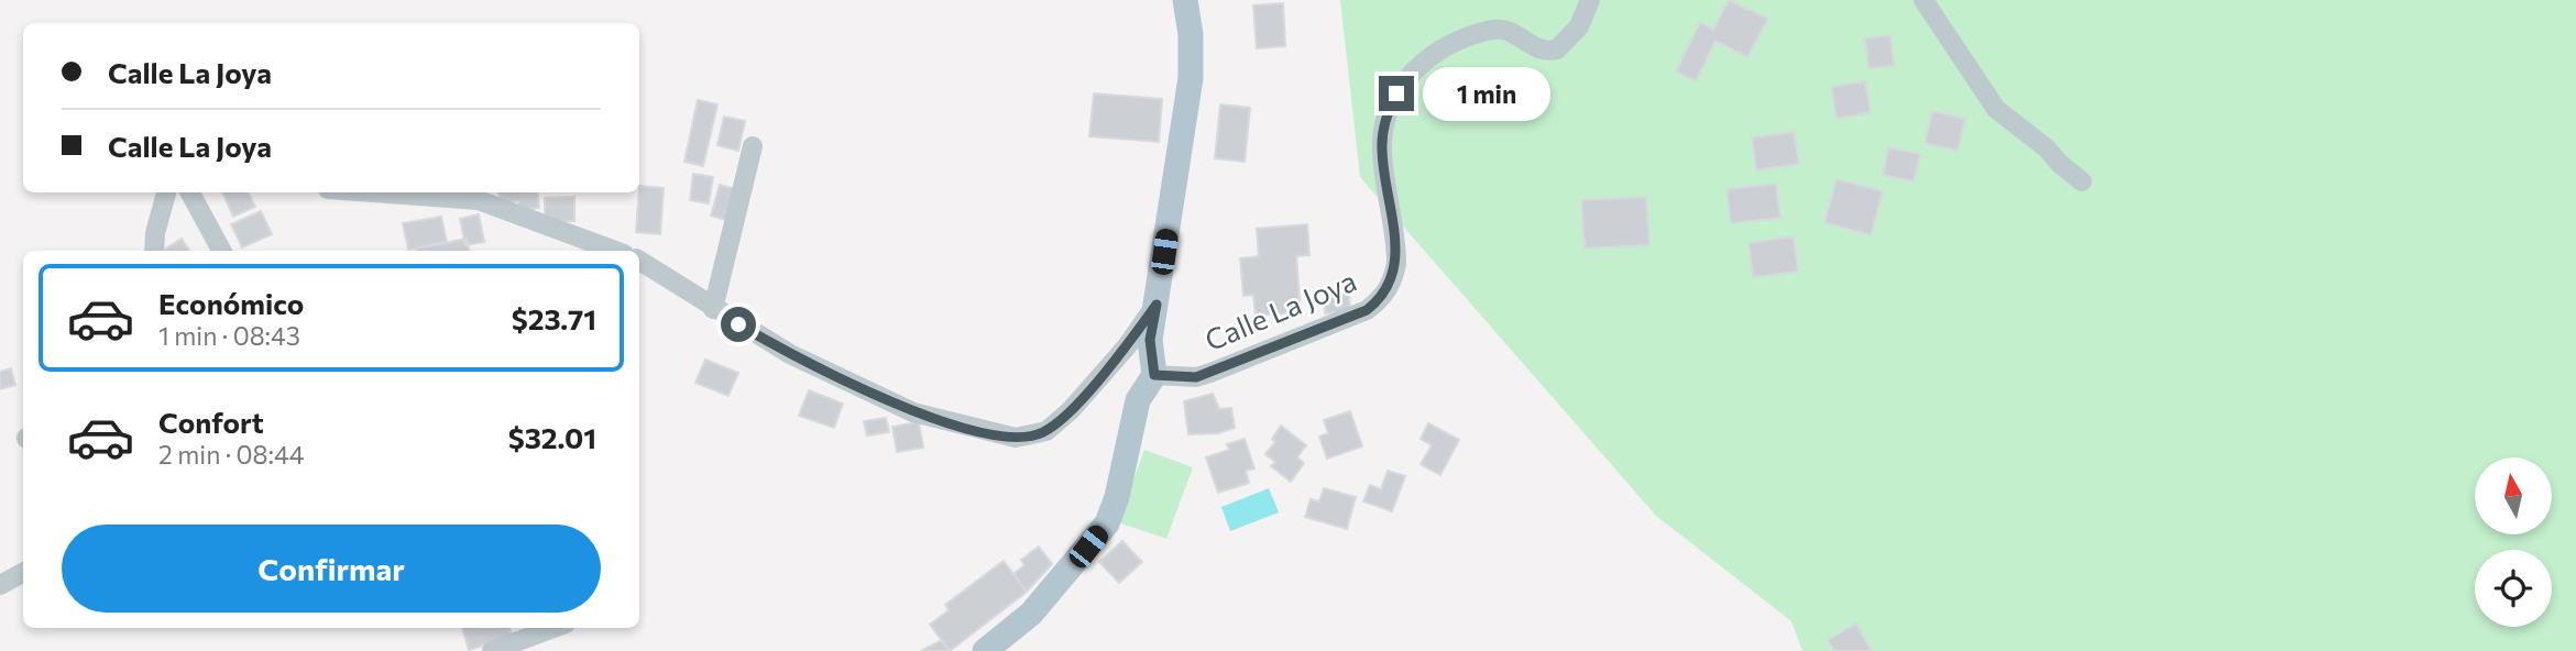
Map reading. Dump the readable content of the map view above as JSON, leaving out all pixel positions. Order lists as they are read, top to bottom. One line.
{"streets":{"street":["Calle La Joya"]},"north":"top","page":{"banner":["Calle La Joya","Calle La Joya"],"bubble":"1 min","list":[{"name":"Económico","note":"1 min · 08:43","value":"$23.71"},{"name":"Confort","note":"2 min · 08:44","value":"$32.01"}],"buttons":"Confirmar"}}
